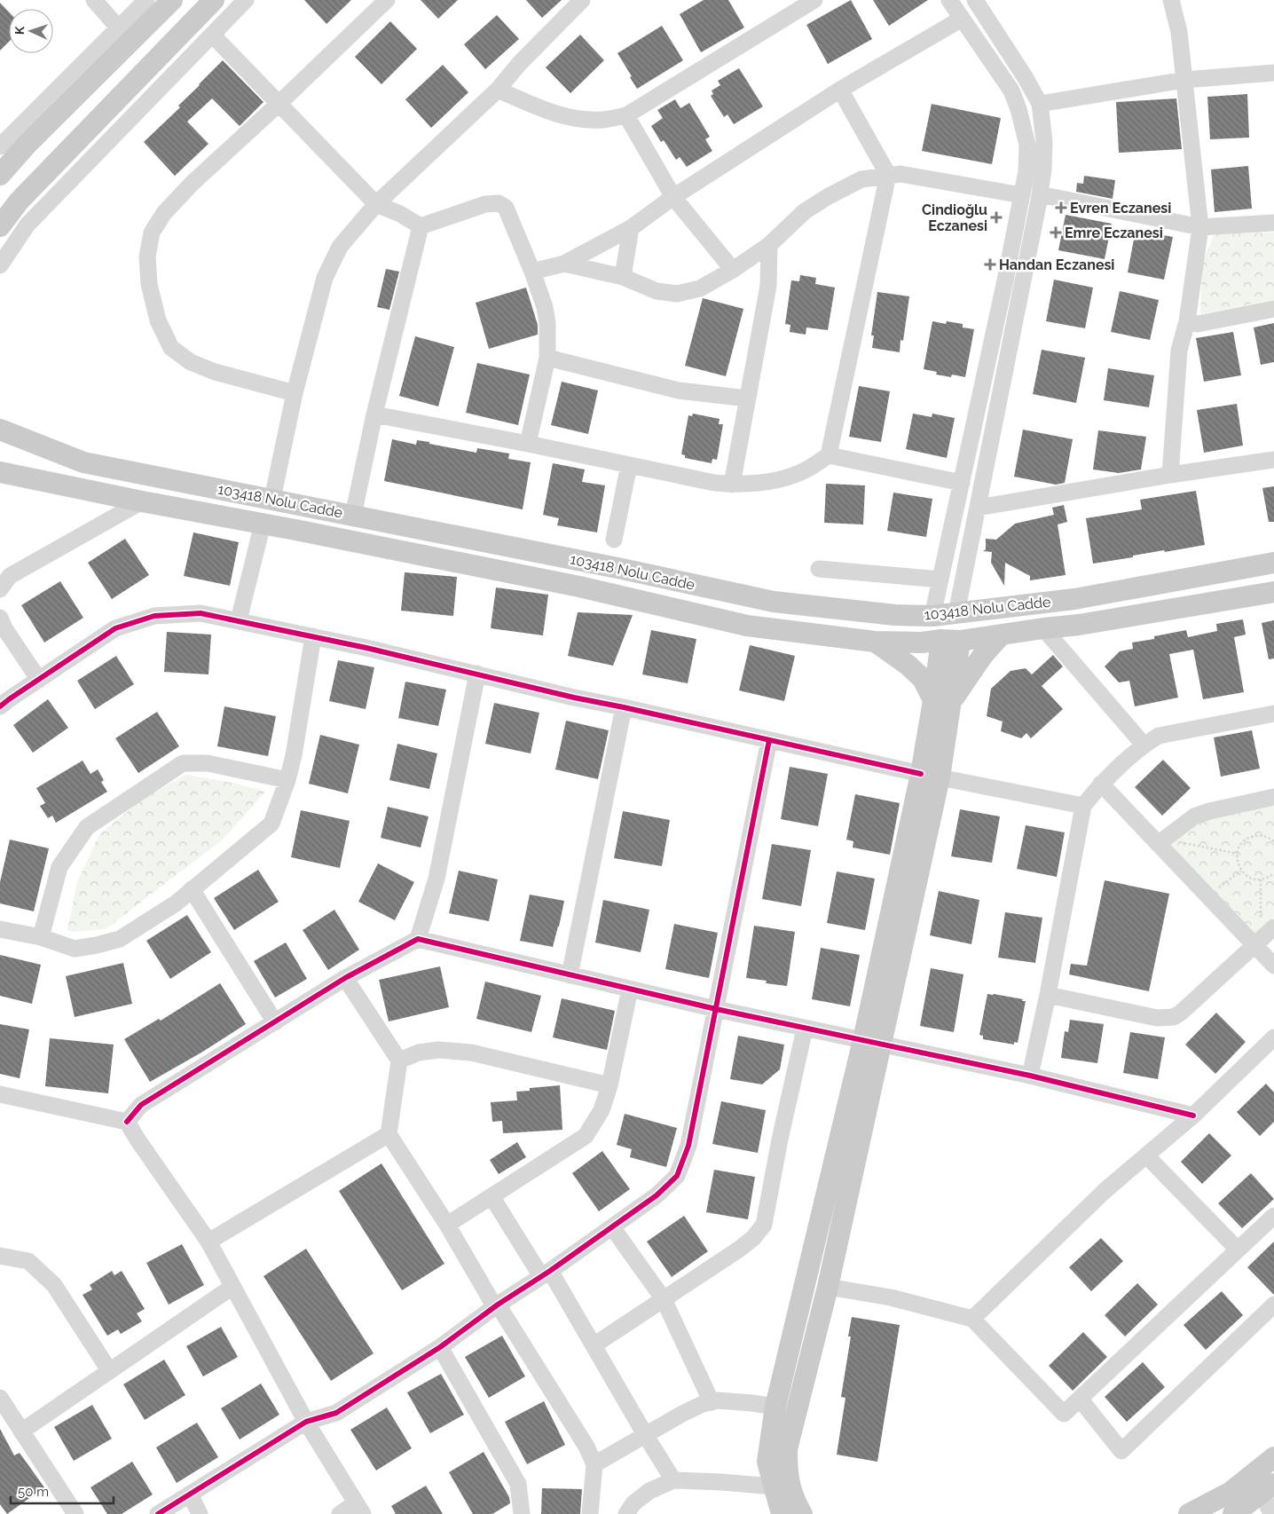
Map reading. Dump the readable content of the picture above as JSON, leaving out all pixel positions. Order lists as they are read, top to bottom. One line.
{"streets":{"main road":["103418 Nolu Cadde"]},"places":{"health":["Evren Eczanesi","Cindioğlu Eczanesi","Emre Eczanesi","Handan Eczanesi"]},"scale_bar":"50 m","north":"left"}
